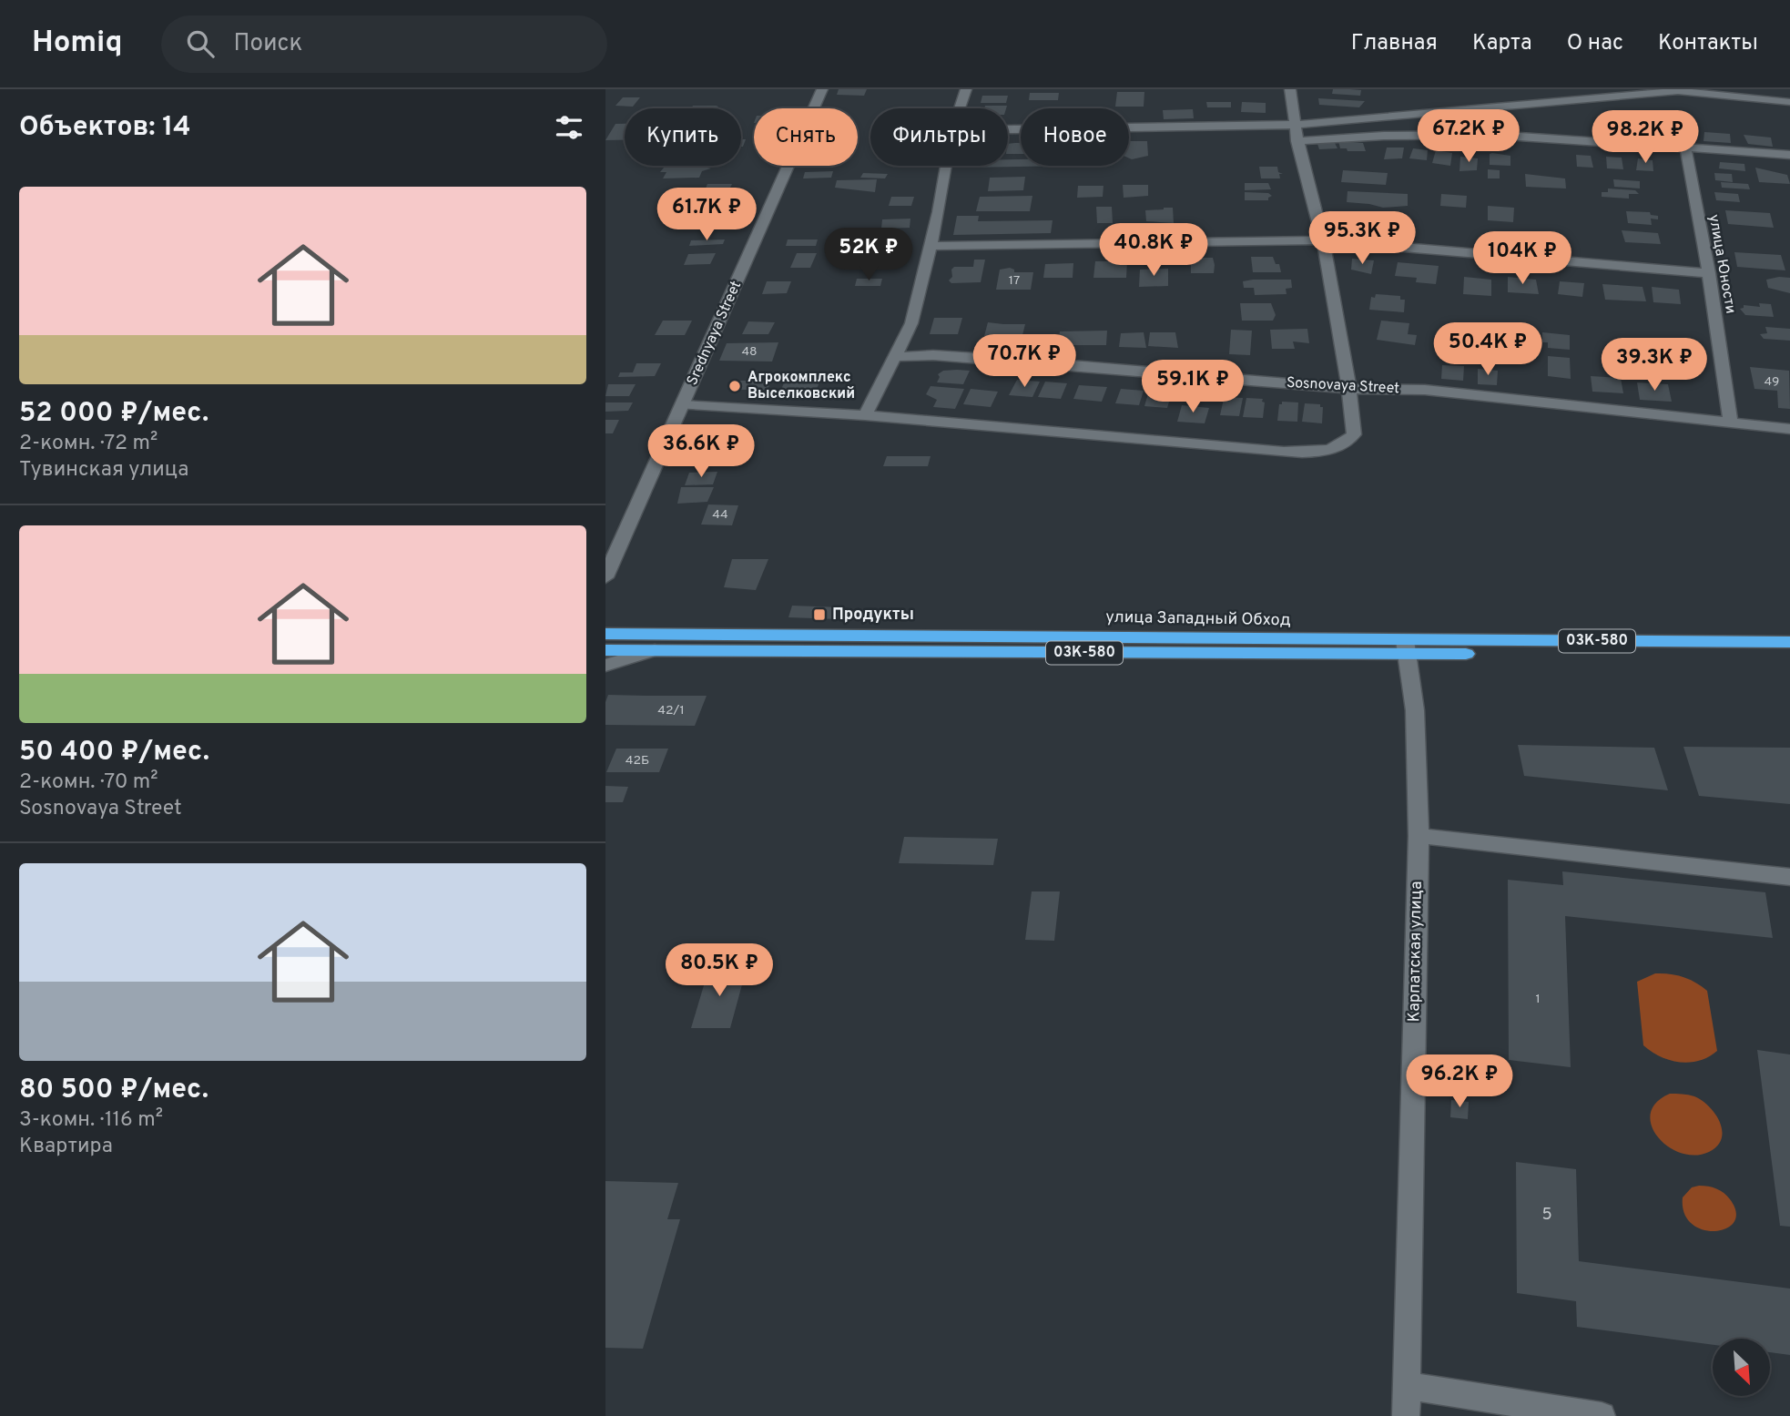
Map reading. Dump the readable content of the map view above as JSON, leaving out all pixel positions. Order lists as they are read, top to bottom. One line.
{"streets":{"highway":["улица Западный Обход","03К-580"],"street":["улица Юности","Srednyaya Street","Sosnovaya Street","Карпатская улица"]},"crossings":[["улица Юности","Sosnovaya Street"],["улица Западный Обход","Карпатская улица"]],"places":{"other":["Агрокомплекс Выселковский"],"transit":["Продукты"]},"house_numbers":["17","48","49","44","42/1","42Б","1","5"],"north":"bottom right","page":{"header":"Homiq","search":"Поиск","nav":["Главная","Карта","О нас","Контакты"],"heading":"Объектов: 14","chip":["Купить","Снять","Фильтры","Новое"],"price":["67.2K ₽","98.2K ₽","61.7K ₽","95.3K ₽","40.8K ₽","52K ₽","104K ₽","50.4K ₽","70.7K ₽","39.3K ₽","59.1K ₽","36.6K ₽","80.5K ₽","96.2K ₽"],"list":[{"name":"52 000 ₽/мес.","note":"2-комн. · 72 m² · Тувинская улица"},{"name":"50 400 ₽/мес.","note":"2-комн. · 70 m² · Sosnovaya Street"},{"name":"80 500 ₽/мес.","note":"3-комн. · 116 m² · Квартира"}]}}
